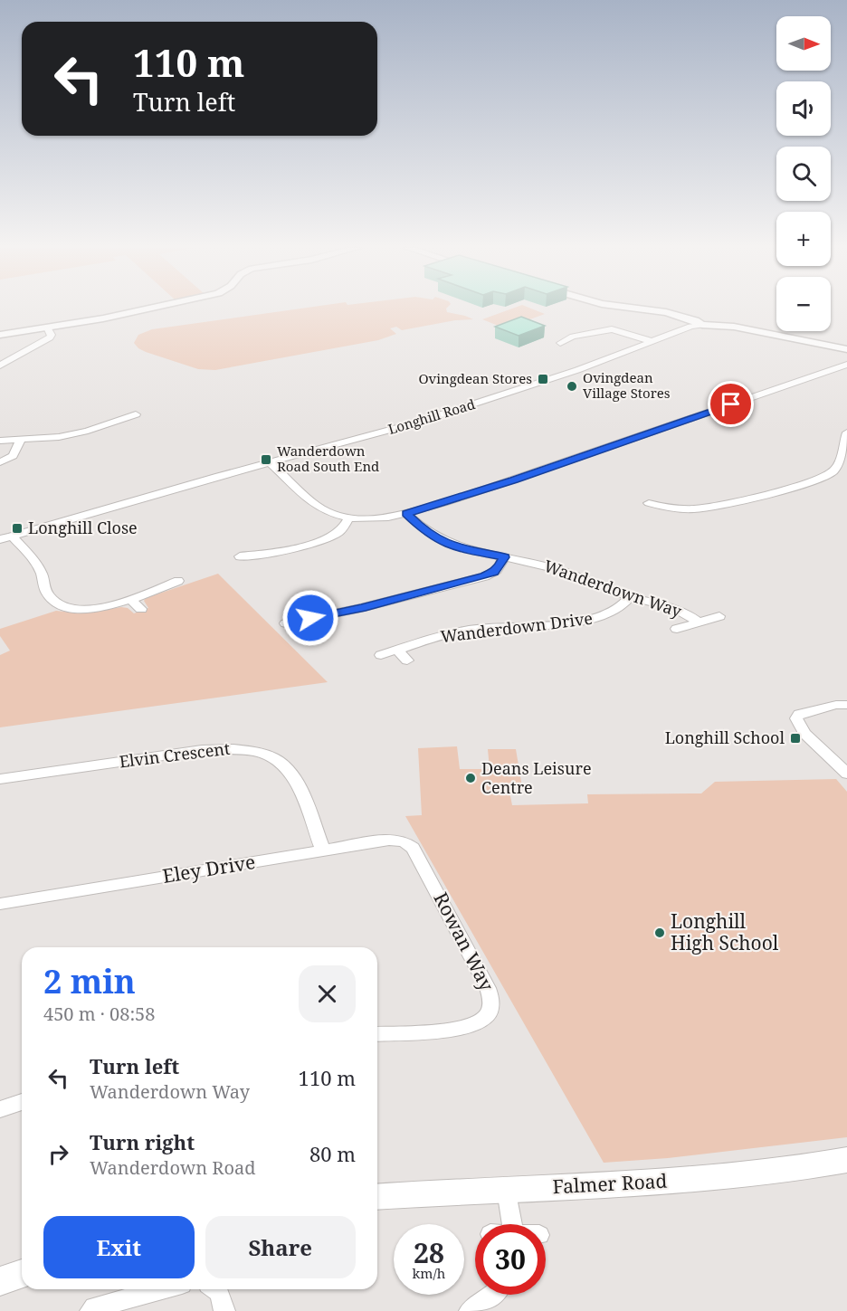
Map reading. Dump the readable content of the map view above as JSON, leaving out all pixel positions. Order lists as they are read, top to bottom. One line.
{"streets":{"main road":["Falmer Road"],"street":["Longhill Road","Wanderdown Way","Wanderdown Drive","Elvin Crescent","Eley Drive","Rowan Way"]},"crossings":[["Wanderdown Way","Wanderdown Drive"],["Elvin Crescent","Eley Drive"],["Eley Drive","Rowan Way"]],"places":{"transit":["Ovingdean Stores","Wanderdown Road South End","Longhill Close","Longhill School"],"other":["Ovingdean Village Stores","Deans Leisure Centre","Longhill High School"]},"north":"right","page":{"map_buttons":["+","−"],"turn":["110 m","Turn left"],"heading":["2 min","450 m · 08:58"],"list":[{"name":"Turn left","note":"Wanderdown Way","value":"110 m"},{"name":"Turn right","note":"Wanderdown Road","value":"80 m"}],"buttons":["Exit","Share"],"speed":"28 km/h","limit":"30"}}
